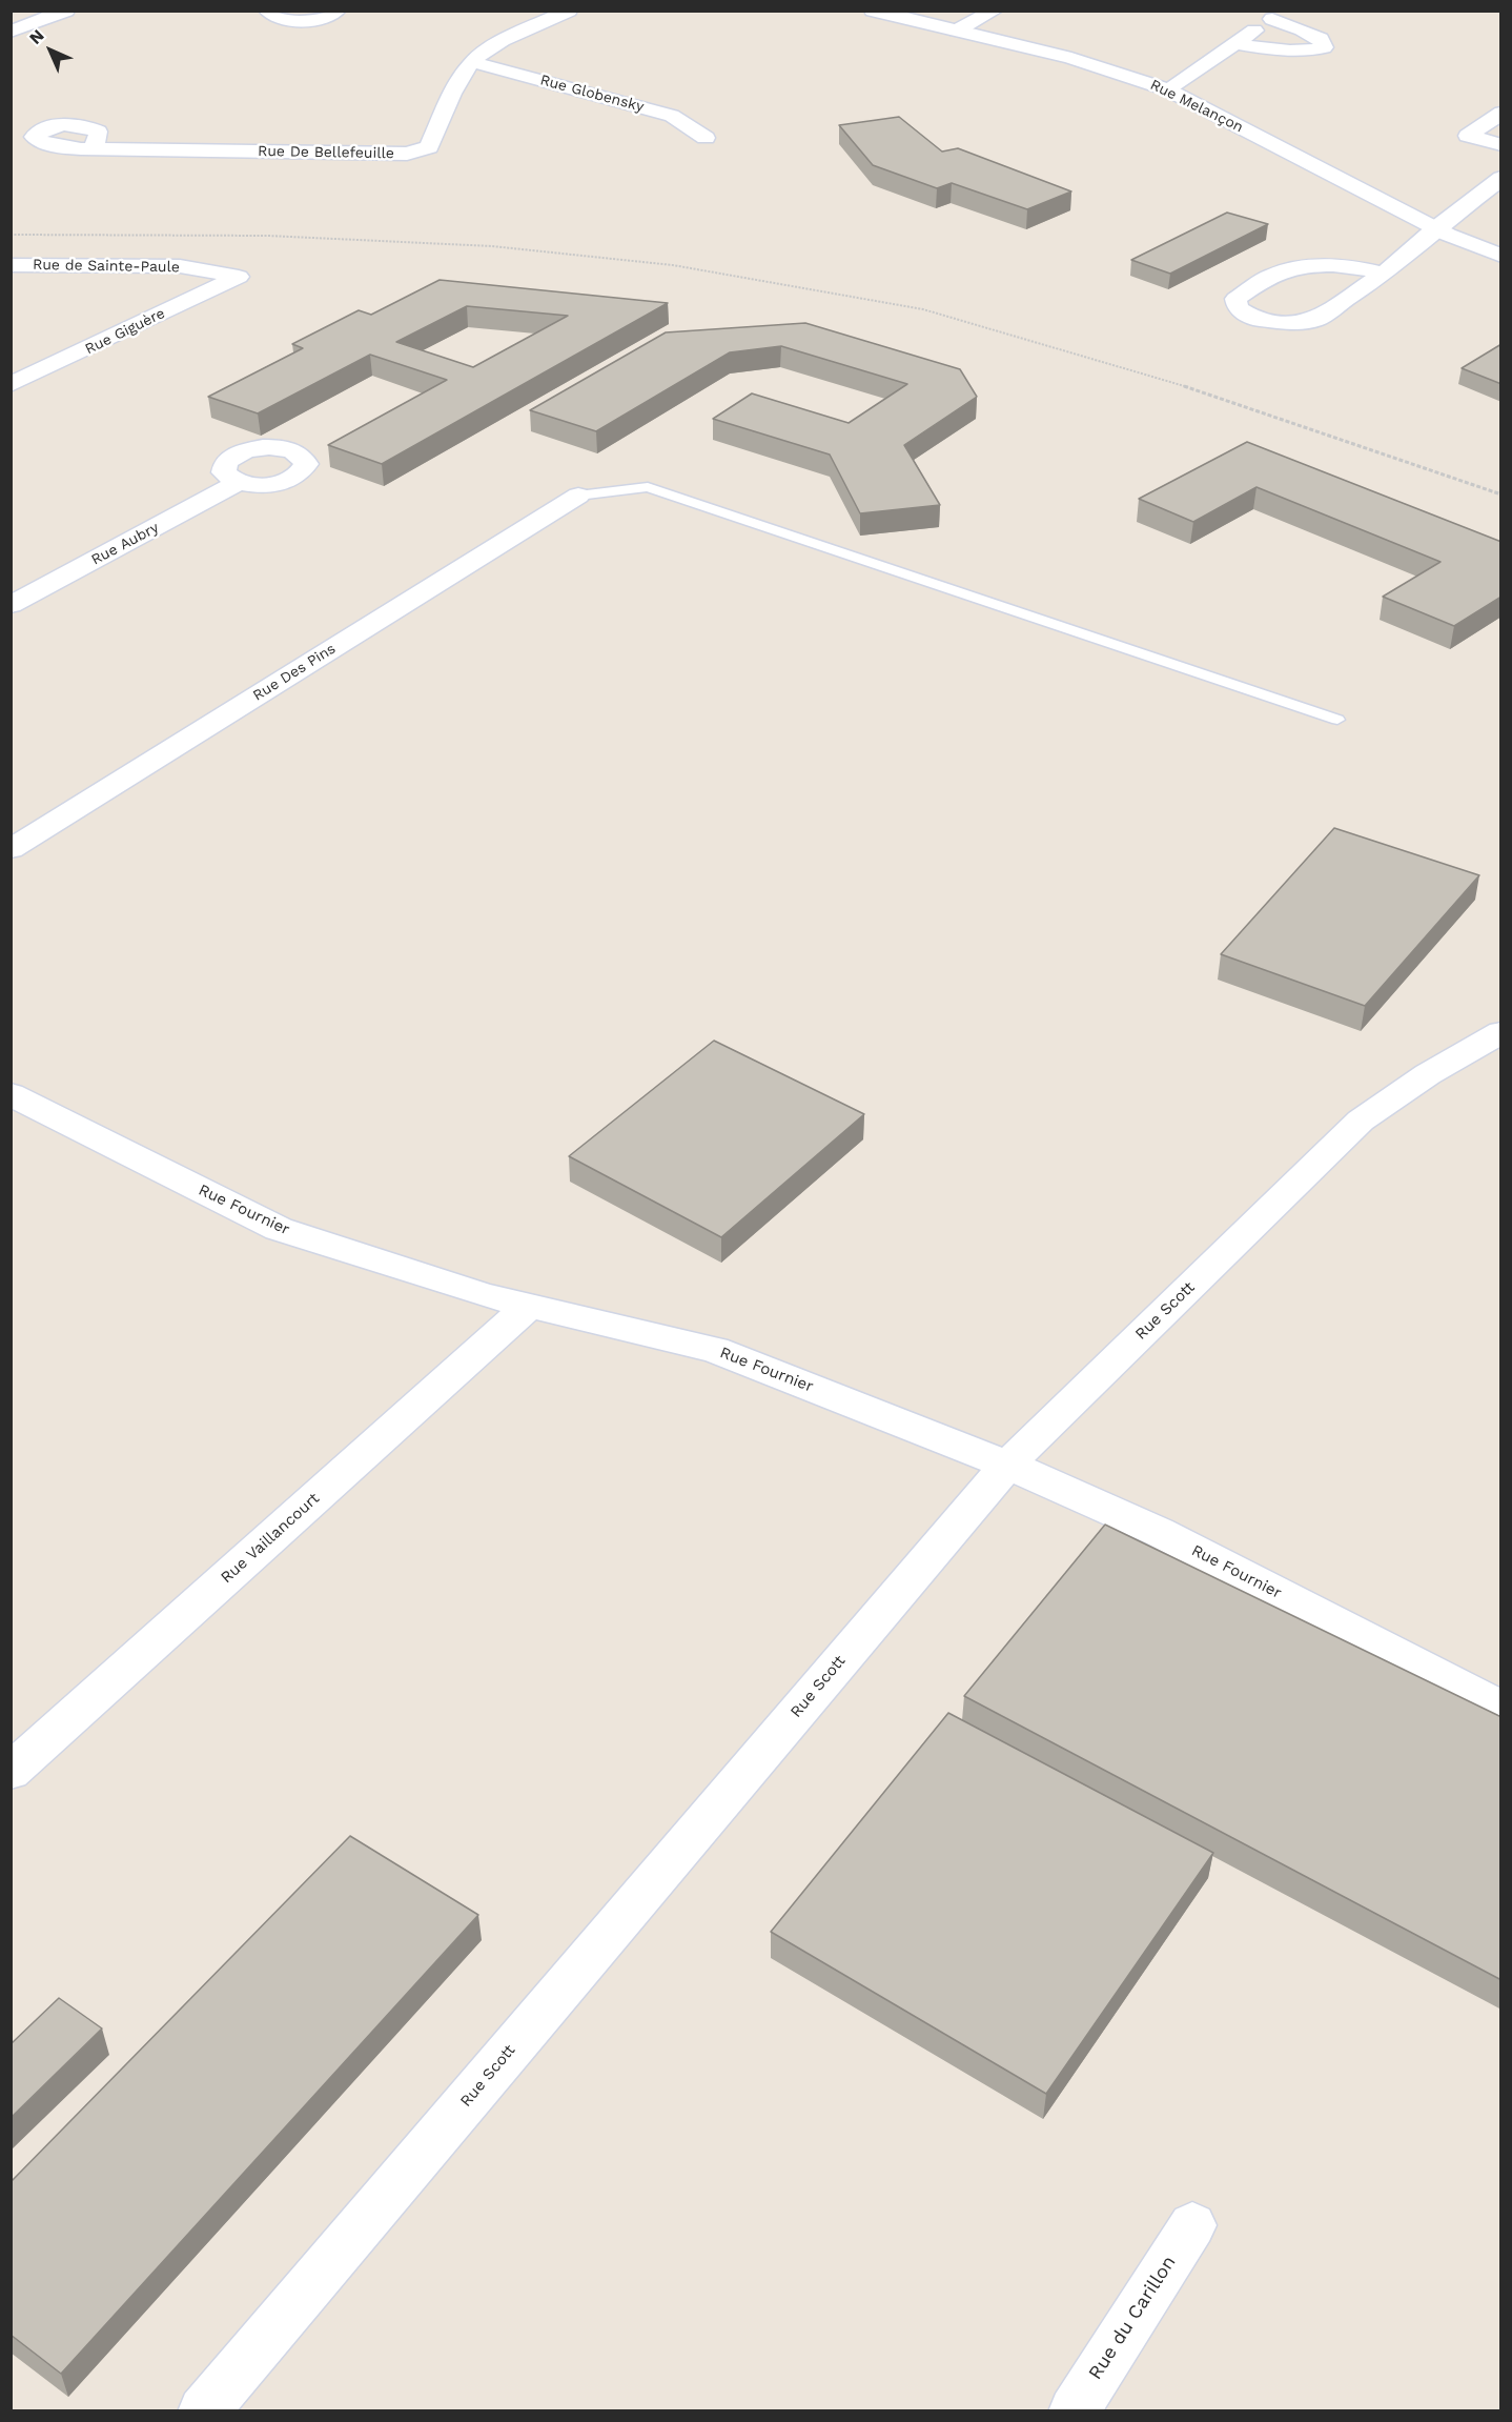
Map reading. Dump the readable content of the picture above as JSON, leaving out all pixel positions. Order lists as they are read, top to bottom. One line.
{"streets":{"street":["Rue Globensky","Rue Melançon","Rue De Bellefeuille","Rue de Sainte-Paule","Rue Giguère","Rue Aubry","Rue Des Pins","Rue Fournier","Rue Scott","Rue Vaillancourt","Rue du Carillon"]},"crossings":[["Rue Globensky","Rue De Bellefeuille"],["Rue de Sainte-Paule","Rue Giguère"],["Rue Fournier","Rue Scott"],["Rue Fournier","Rue Vaillancourt"]],"north":"top left"}
